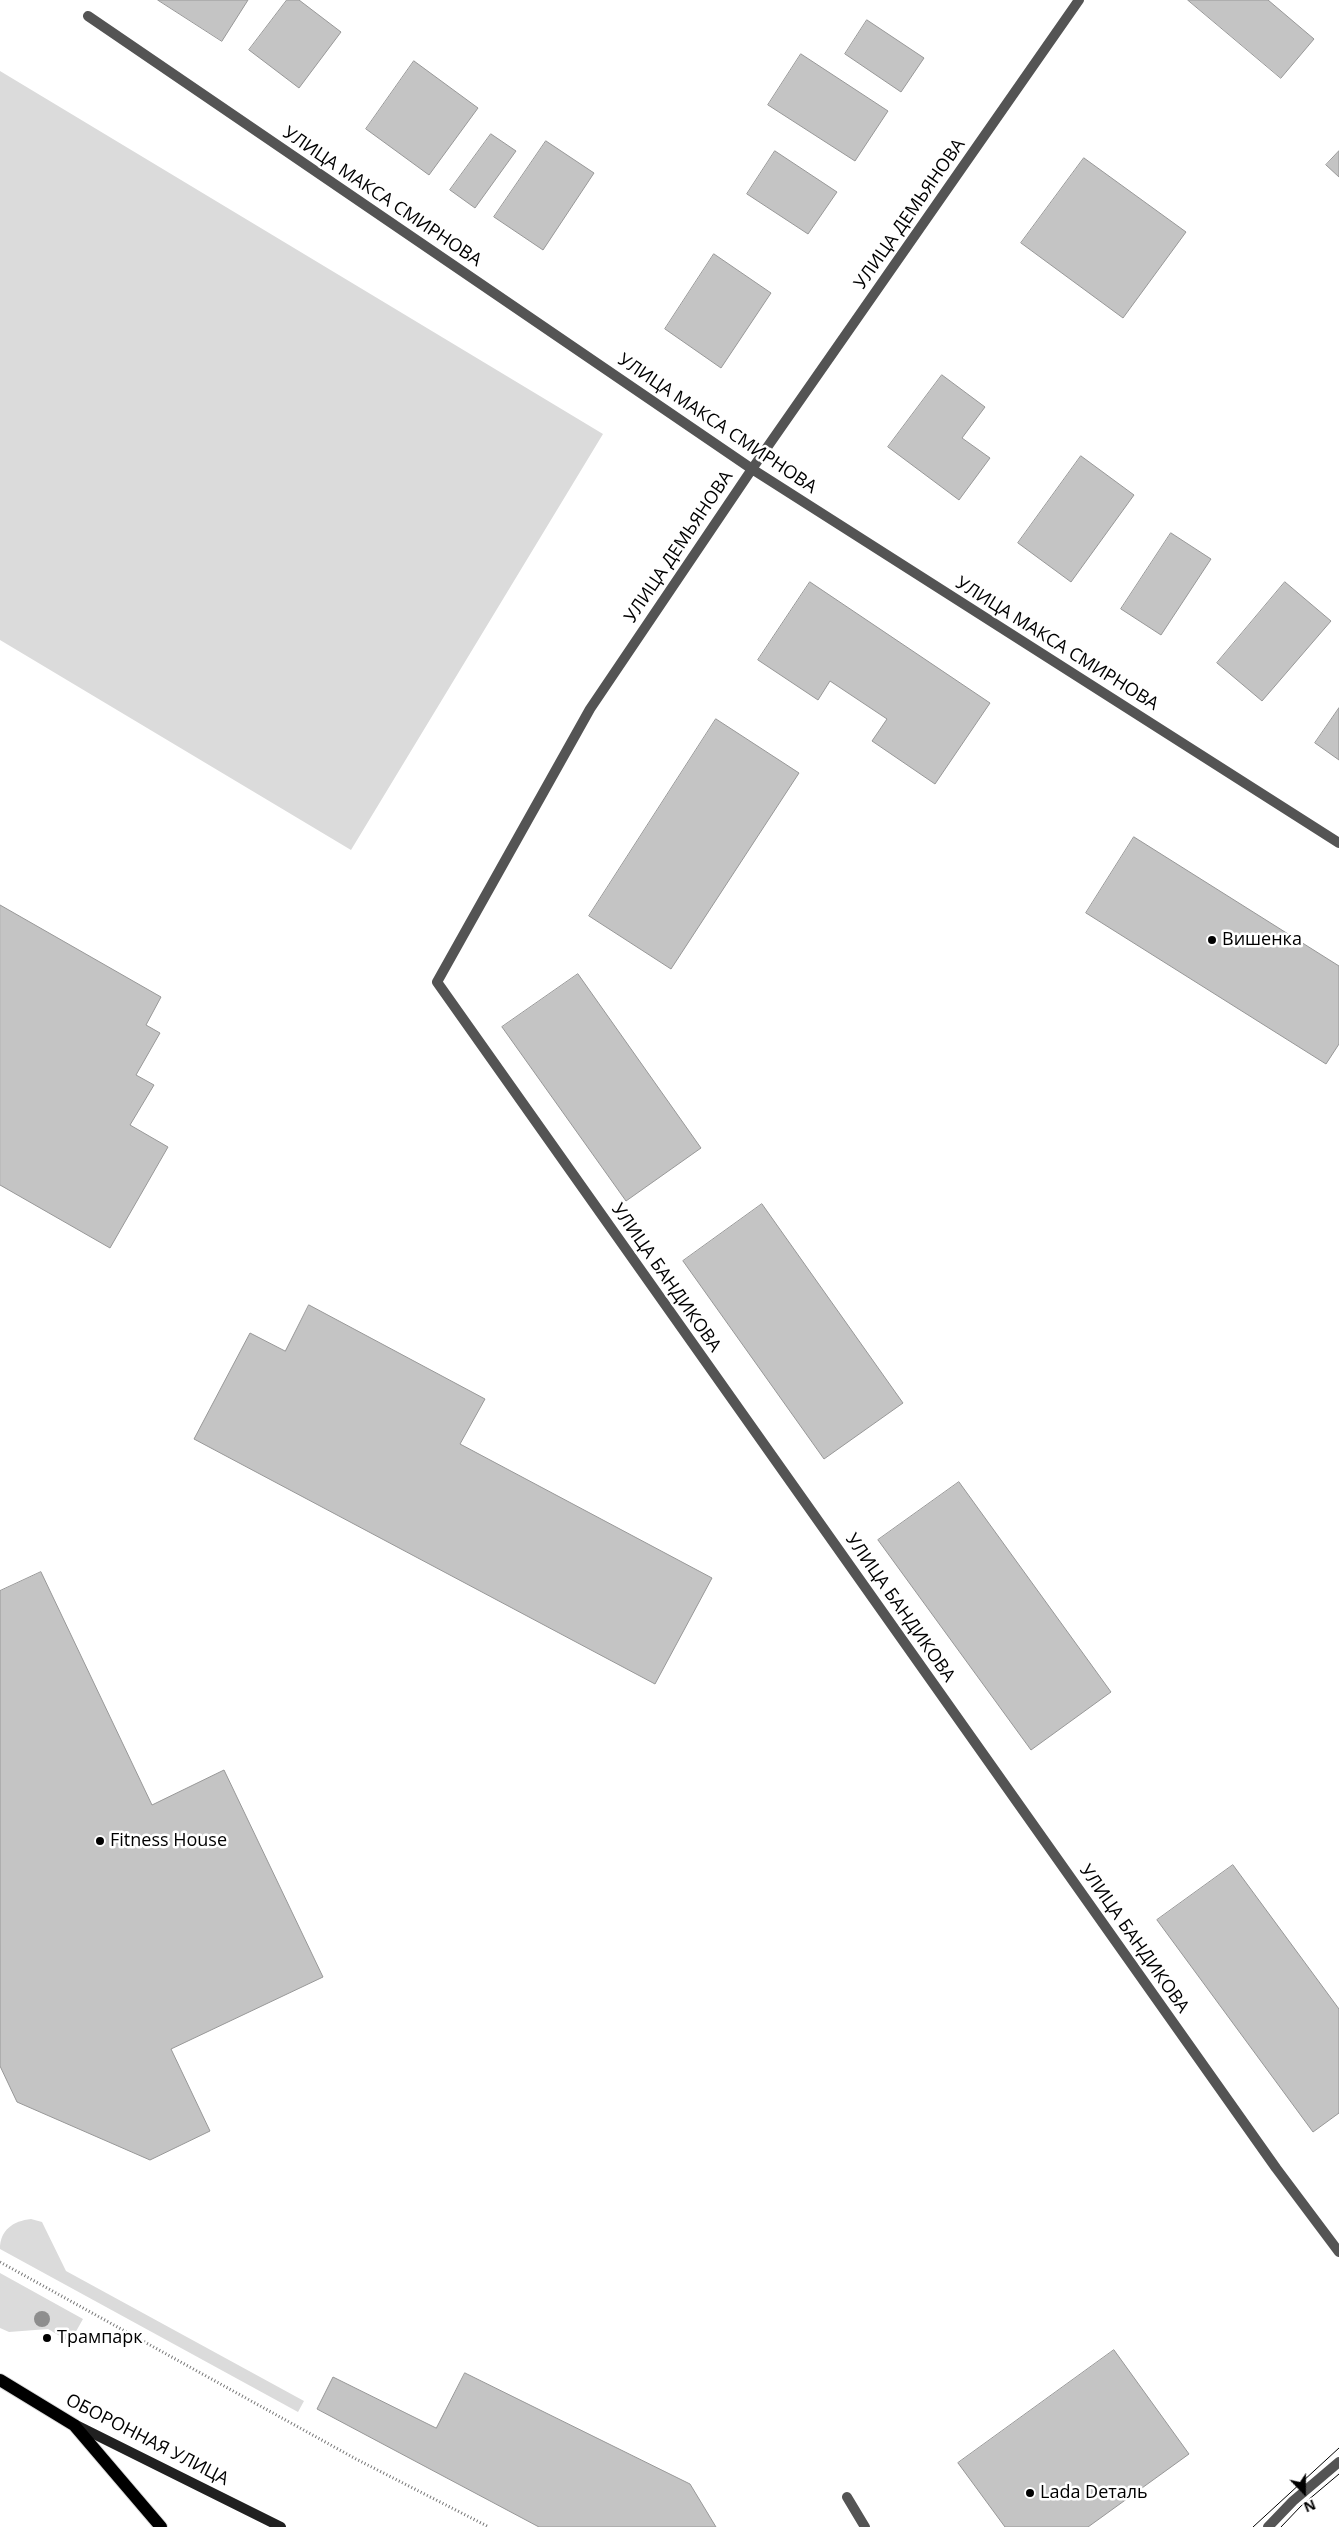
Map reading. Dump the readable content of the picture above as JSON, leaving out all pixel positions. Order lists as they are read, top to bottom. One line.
{"streets":{"main road":["ОБОРОННАЯ УЛИЦА"],"street":["УЛИЦА МАКСА СМИРНОВА","УЛИЦА ДЕМЬЯНОВА","УЛИЦА БАНДИКОВА"]},"crossings":[["УЛИЦА МАКСА СМИРНОВА","УЛИЦА ДЕМЬЯНОВА"],["УЛИЦА ДЕМЬЯНОВА","УЛИЦА БАНДИКОВА"]],"places":["Вишенка","Fitness House","Трампарк","Lada Dеталь"],"north":"bottom"}
